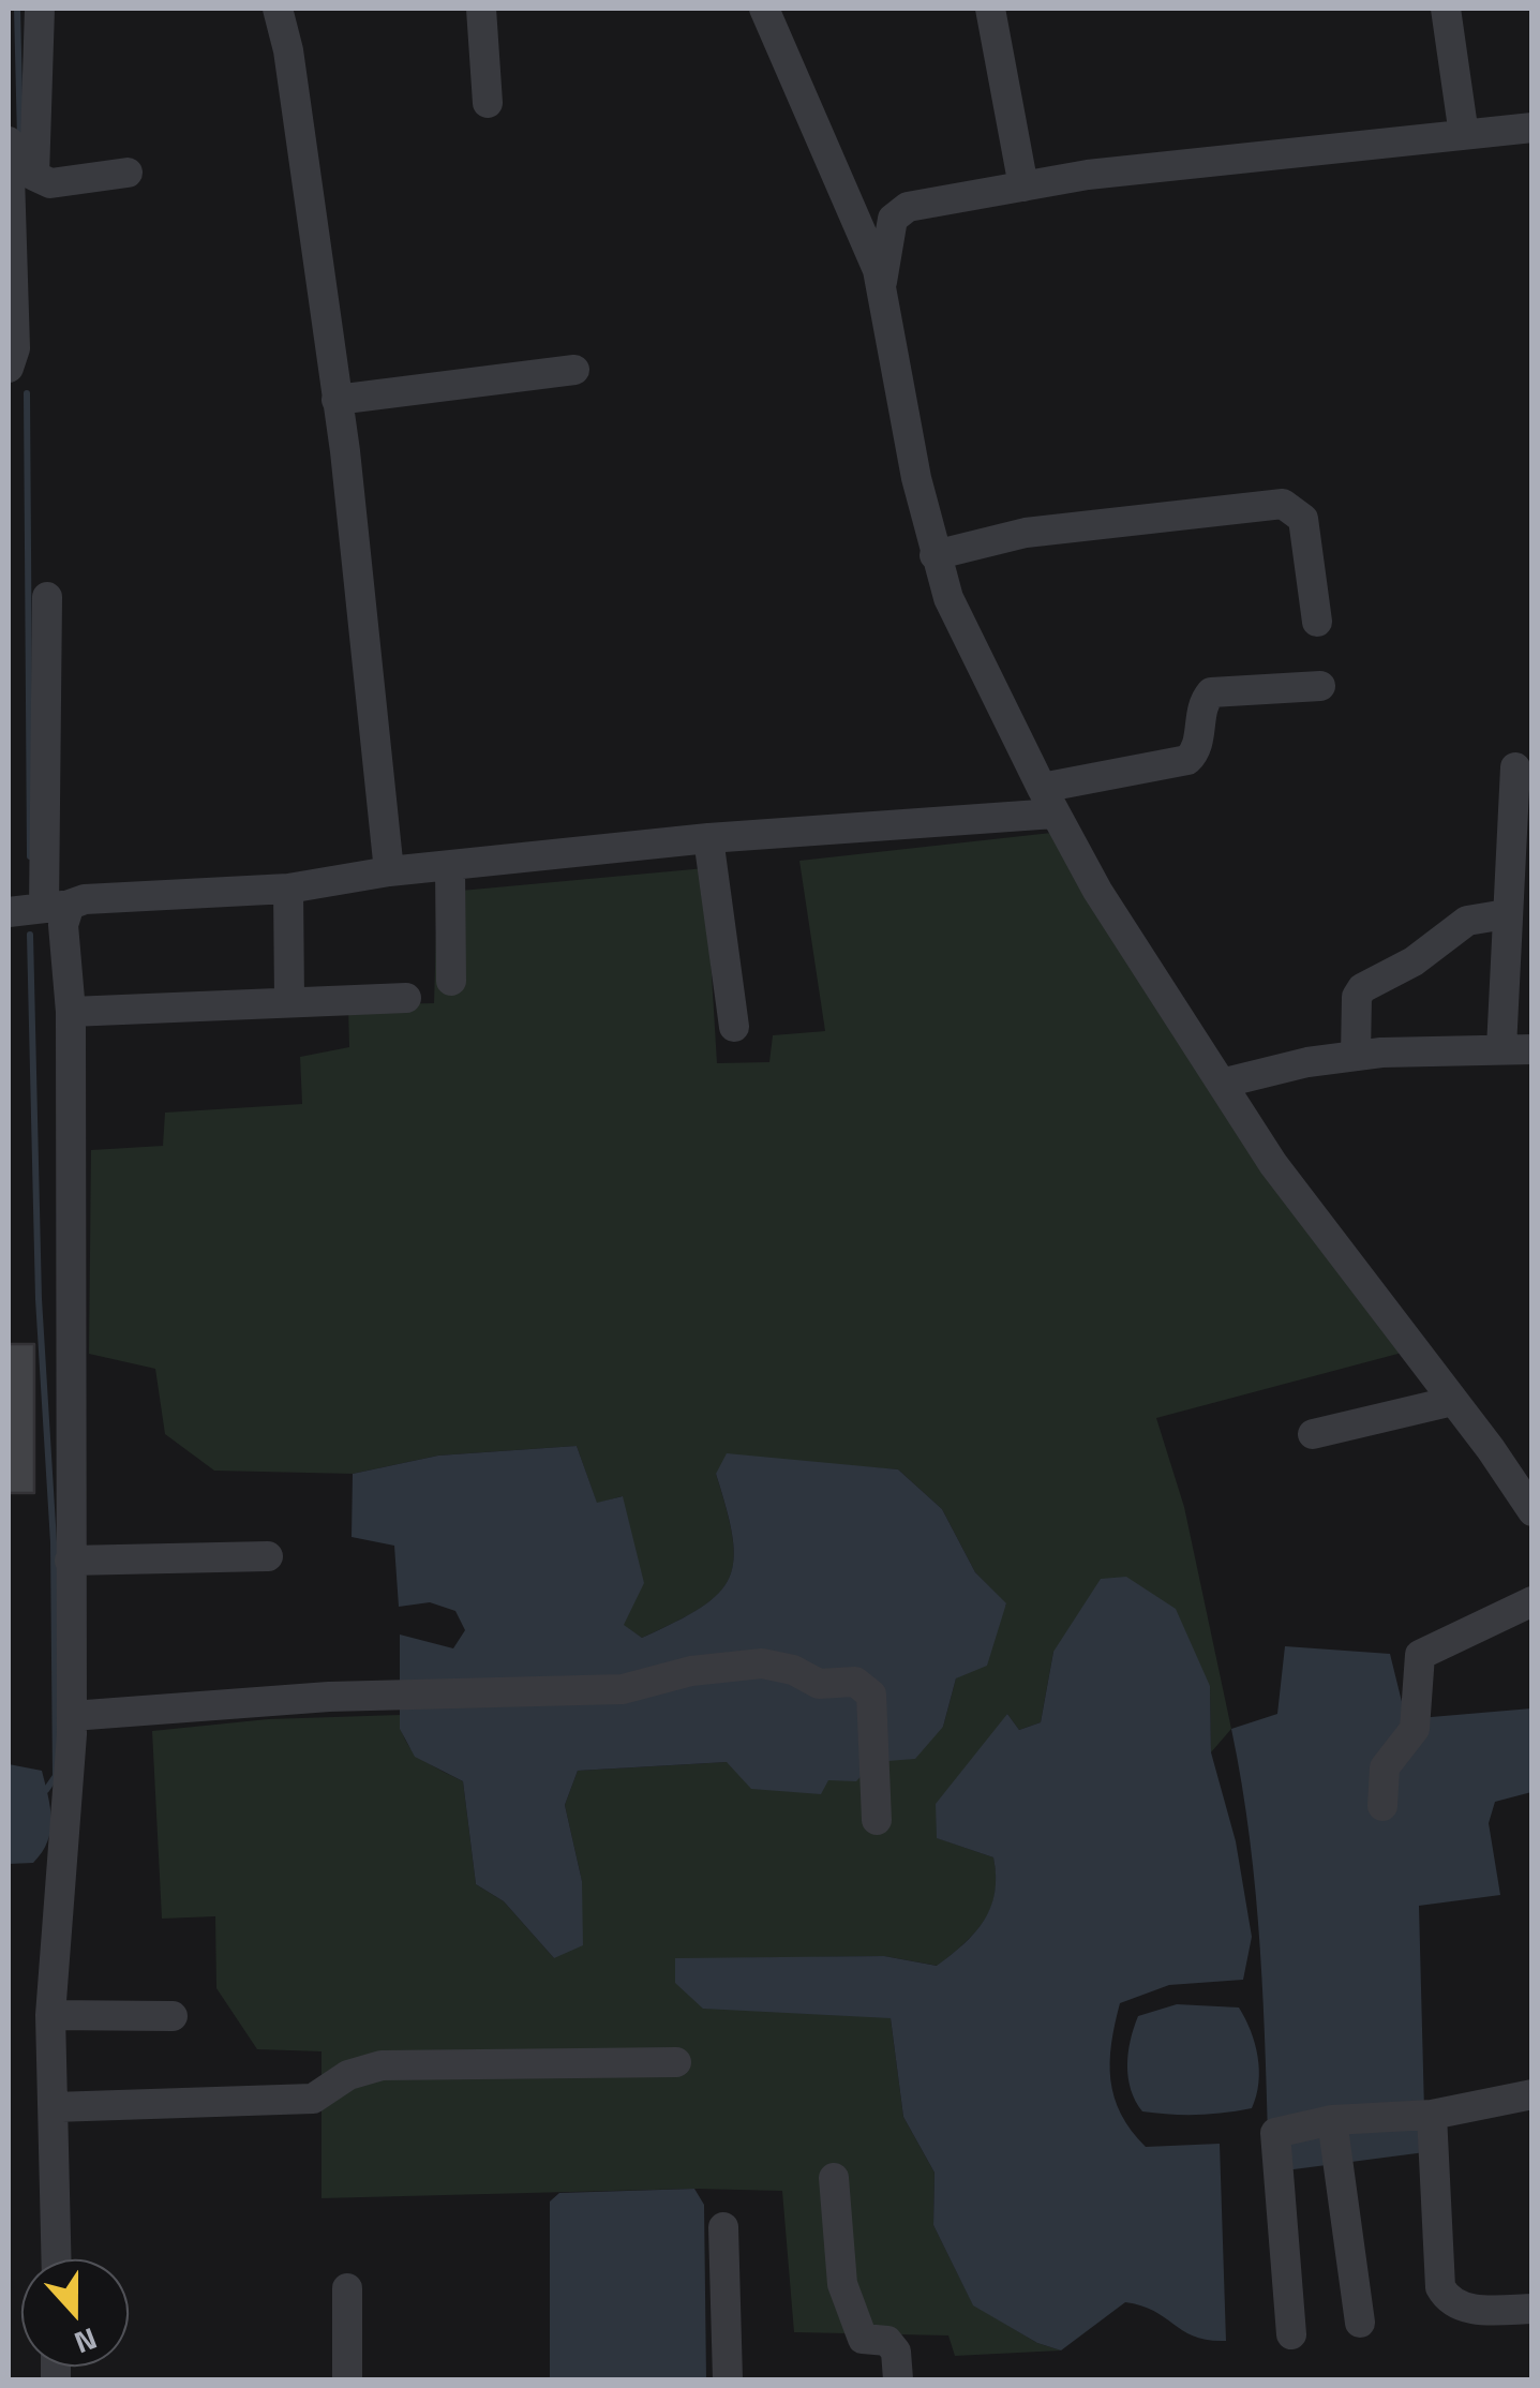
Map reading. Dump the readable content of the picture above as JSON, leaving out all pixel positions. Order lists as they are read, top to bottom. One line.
{"north":"bottom"}
